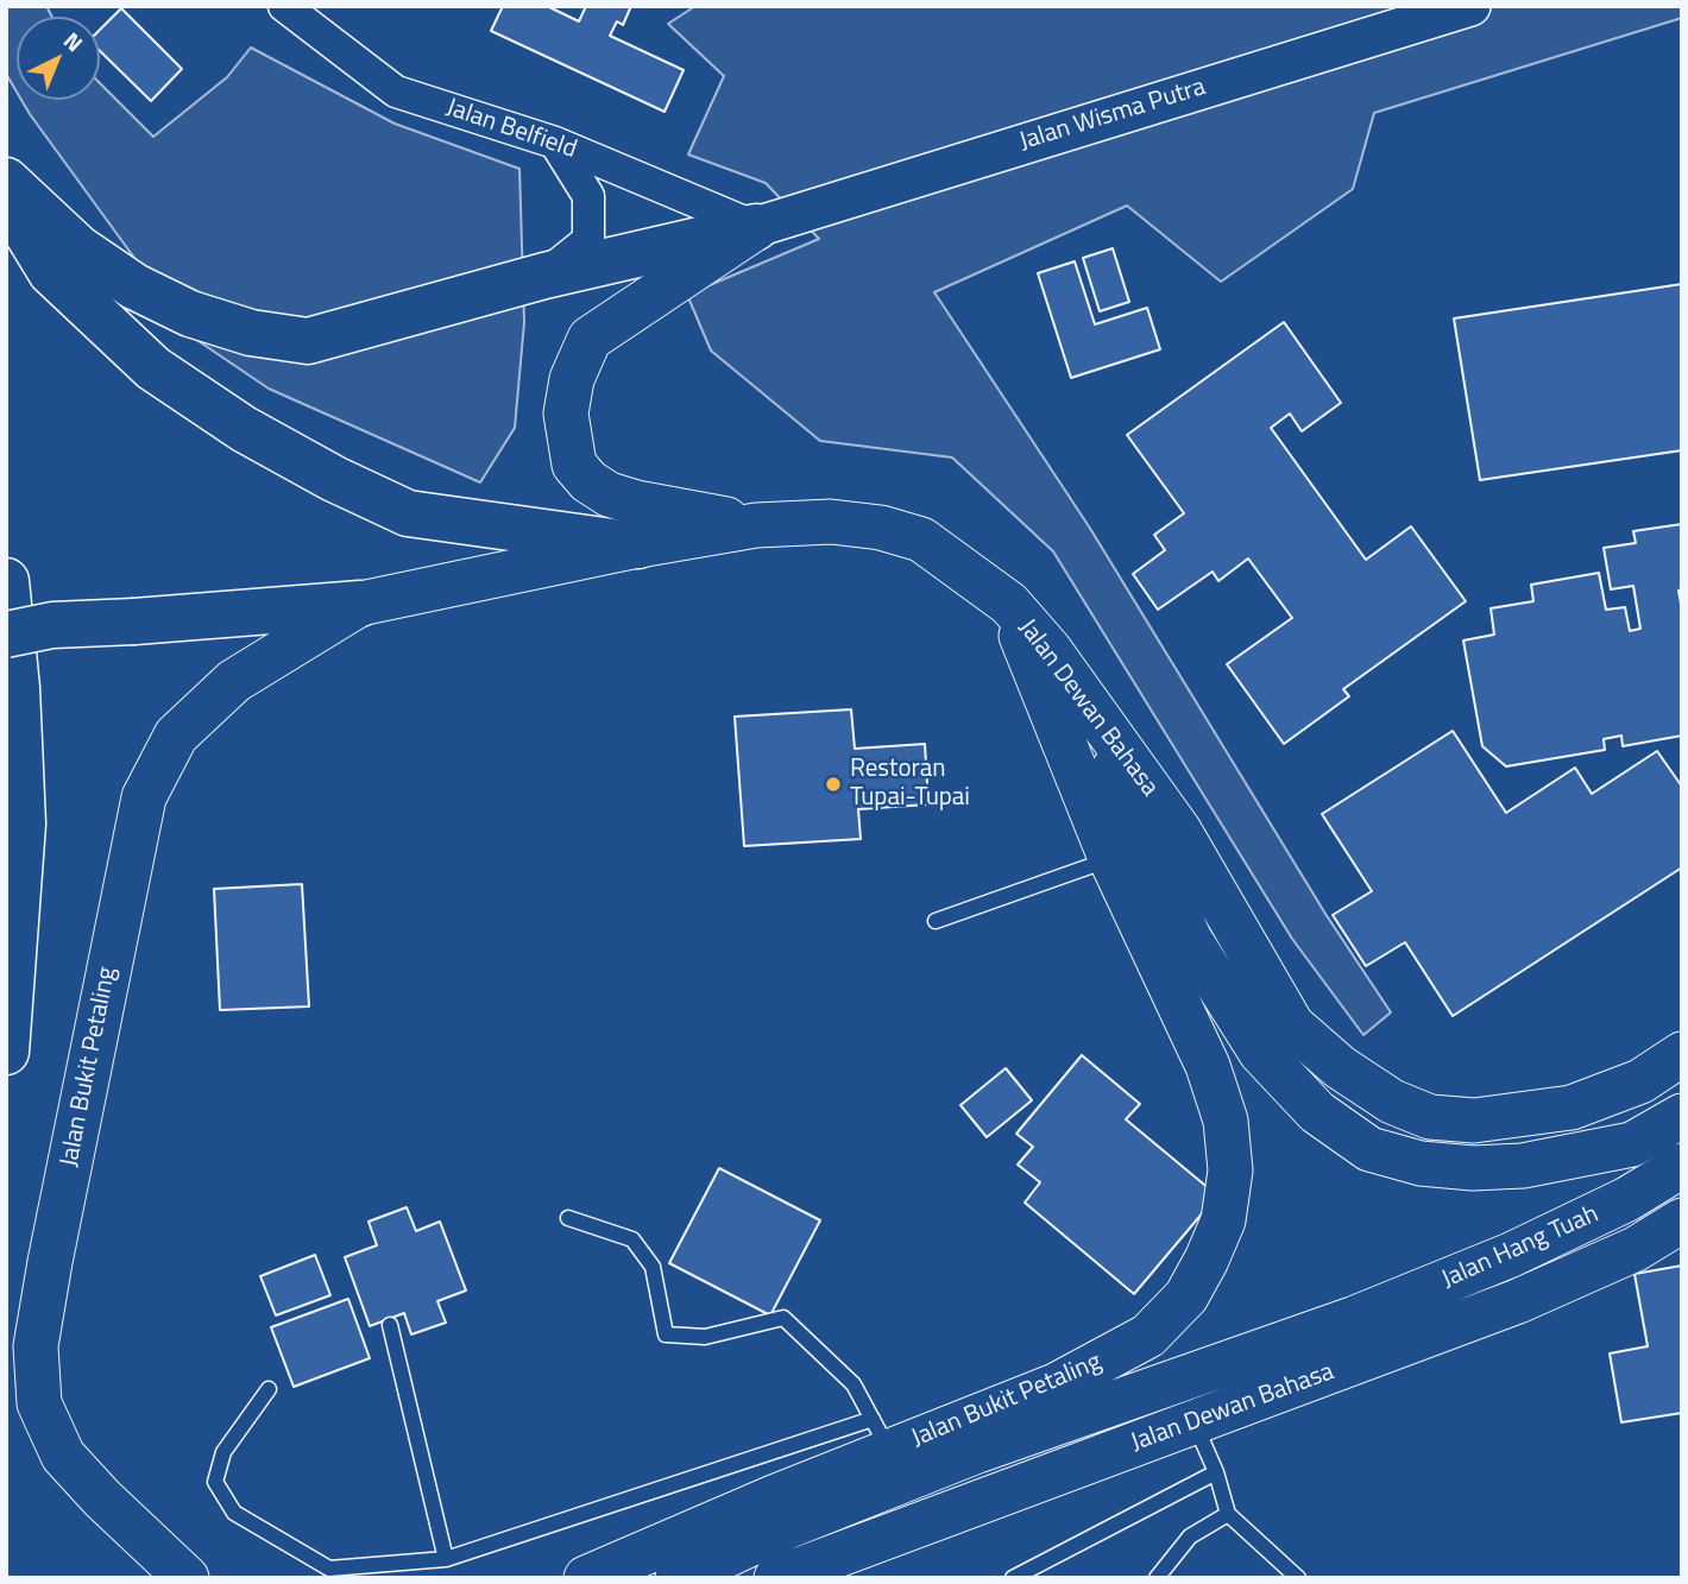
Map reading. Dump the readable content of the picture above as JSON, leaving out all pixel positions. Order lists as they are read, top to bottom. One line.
{"streets":{"main road":["Jalan Dewan Bahasa","Jalan Bukit Petaling","Jalan Hang Tuah"],"street":["Jalan Wisma Putra","Jalan Belfield"]},"crossings":[["Jalan Wisma Putra","Jalan Belfield"],["Jalan Dewan Bahasa","Jalan Bukit Petaling"],["Jalan Dewan Bahasa","Jalan Hang Tuah"]],"places":["Restoran Tupai-Tupai"],"north":"top right"}
